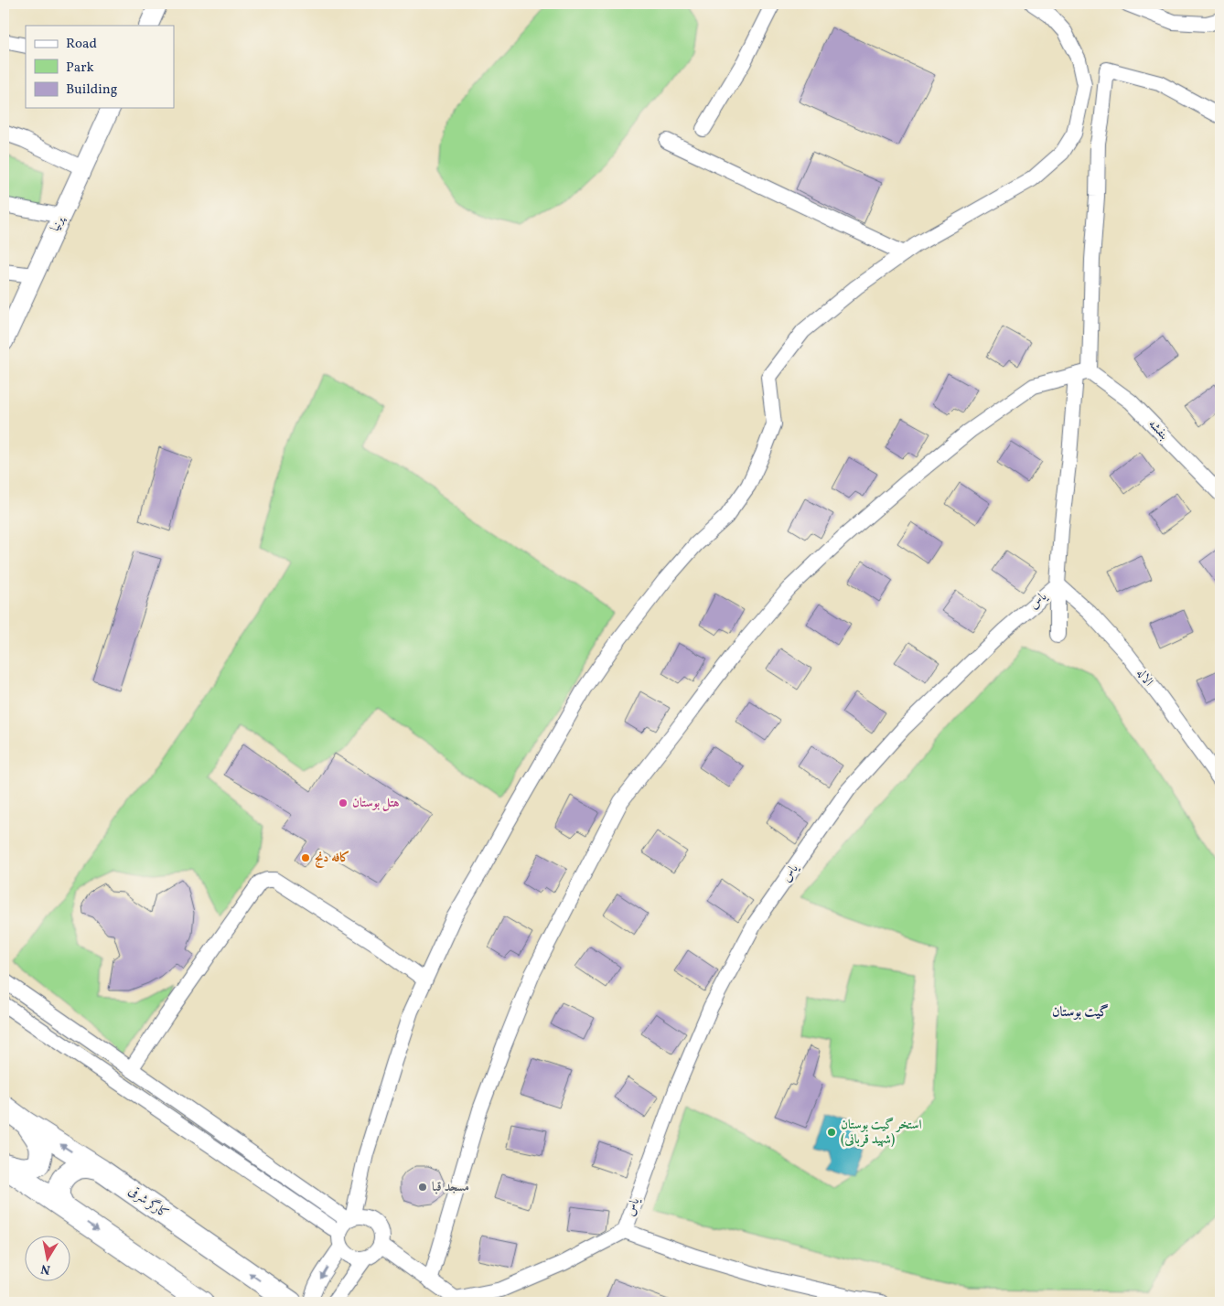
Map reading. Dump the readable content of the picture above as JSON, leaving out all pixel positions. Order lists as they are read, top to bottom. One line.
{"streets":{"main road":["کارگر شرقی"],"street":["پرنیا","بنفشه","یاس","الاله"]},"crossings":[["یاس","الاله"]],"districts":["گیت بوستان"],"places":["هتل بوستان","کافه دنج","استخر گیت بوستان (شهید قربانی)","مسجد قبا"],"legend":["Road","Park","Building"],"north":"bottom"}
